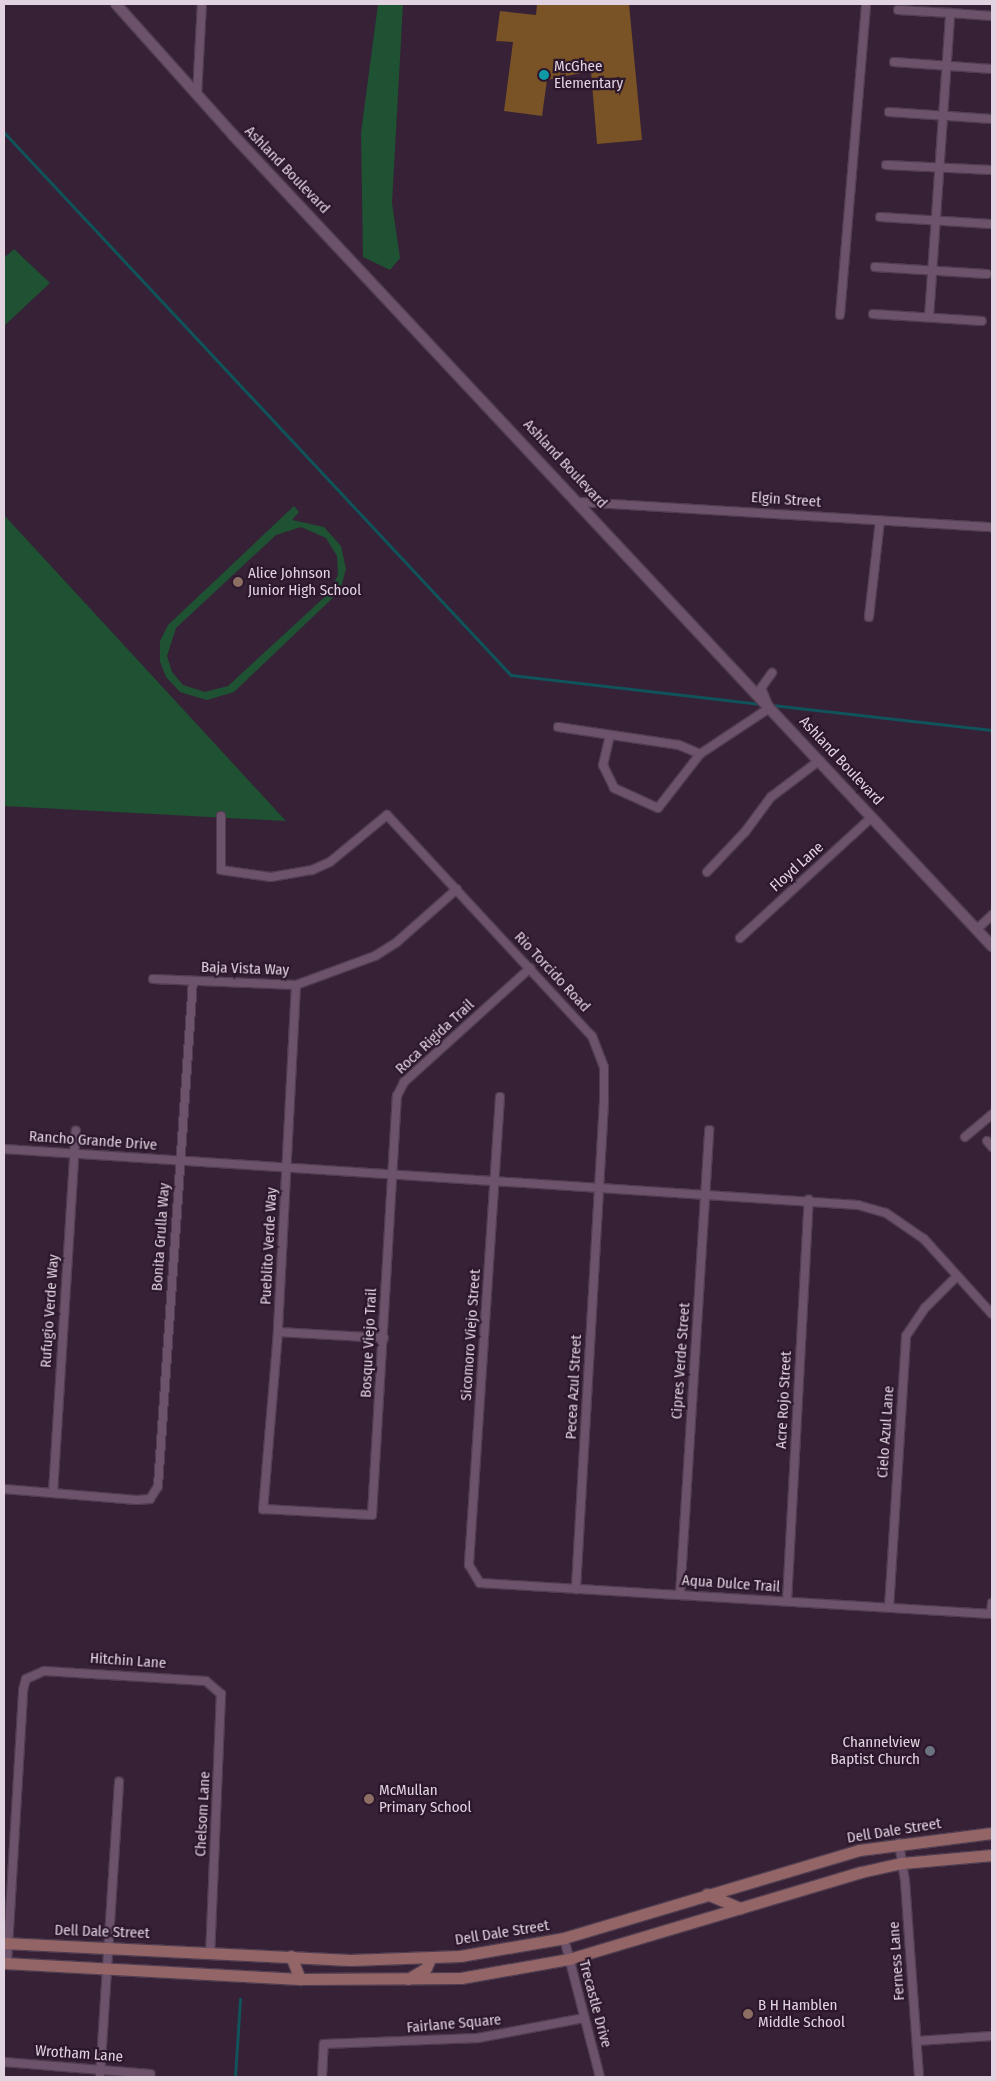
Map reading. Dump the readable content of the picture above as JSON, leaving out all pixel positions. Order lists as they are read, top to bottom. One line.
{"streets":{"main road":["Dell Dale Street"],"street":["Ashland Boulevard","Elgin Street","Floyd Lane","Baja Vista Way","Rio Torcido Road","Roca Rigida Trail","Rancho Grande Drive","Bonita Grulla Way","Pueblito Verde Way","Rufugio Verde Way","Sicomoro Viejo Street","Bosque Viejo Trail","Cipres Verde Street","Pecea Azul Street","Acre Rojo Street","Cielo Azul Lane","Aqua Dulce Trail","Hitchin Lane","Chelsom Lane","Ferness Lane","Trecastle Drive","Fairlane Square","Wrotham Lane"]},"crossings":[["Ashland Boulevard","Elgin Street"],["Ashland Boulevard","Floyd Lane"],["Baja Vista Way","Rio Torcido Road"],["Baja Vista Way","Bonita Grulla Way"],["Baja Vista Way","Pueblito Verde Way"],["Rio Torcido Road","Roca Rigida Trail"],["Rio Torcido Road","Rancho Grande Drive"],["Rio Torcido Road","Pecea Azul Street"],["Roca Rigida Trail","Rancho Grande Drive"],["Roca Rigida Trail","Bosque Viejo Trail"],["Rancho Grande Drive","Bonita Grulla Way"],["Rancho Grande Drive","Pueblito Verde Way"],["Rancho Grande Drive","Rufugio Verde Way"],["Rancho Grande Drive","Sicomoro Viejo Street"],["Rancho Grande Drive","Bosque Viejo Trail"],["Rancho Grande Drive","Cipres Verde Street"],["Rancho Grande Drive","Pecea Azul Street"],["Rancho Grande Drive","Acre Rojo Street"],["Rancho Grande Drive","Cielo Azul Lane"],["Bonita Grulla Way","Rufugio Verde Way"],["Pueblito Verde Way","Bosque Viejo Trail"],["Sicomoro Viejo Street","Aqua Dulce Trail"],["Cipres Verde Street","Aqua Dulce Trail"],["Pecea Azul Street","Aqua Dulce Trail"],["Acre Rojo Street","Aqua Dulce Trail"],["Cielo Azul Lane","Aqua Dulce Trail"],["Hitchin Lane","Chelsom Lane"],["Hitchin Lane","Dell Dale Street"],["Chelsom Lane","Dell Dale Street"],["Dell Dale Street","Ferness Lane"],["Dell Dale Street","Trecastle Drive"],["Trecastle Drive","Fairlane Square"]],"places":["McGhee Elementary","Alice Johnson Junior High School","Channelview Baptist Church","McMullan Primary School","B H Hamblen Middle School"]}
